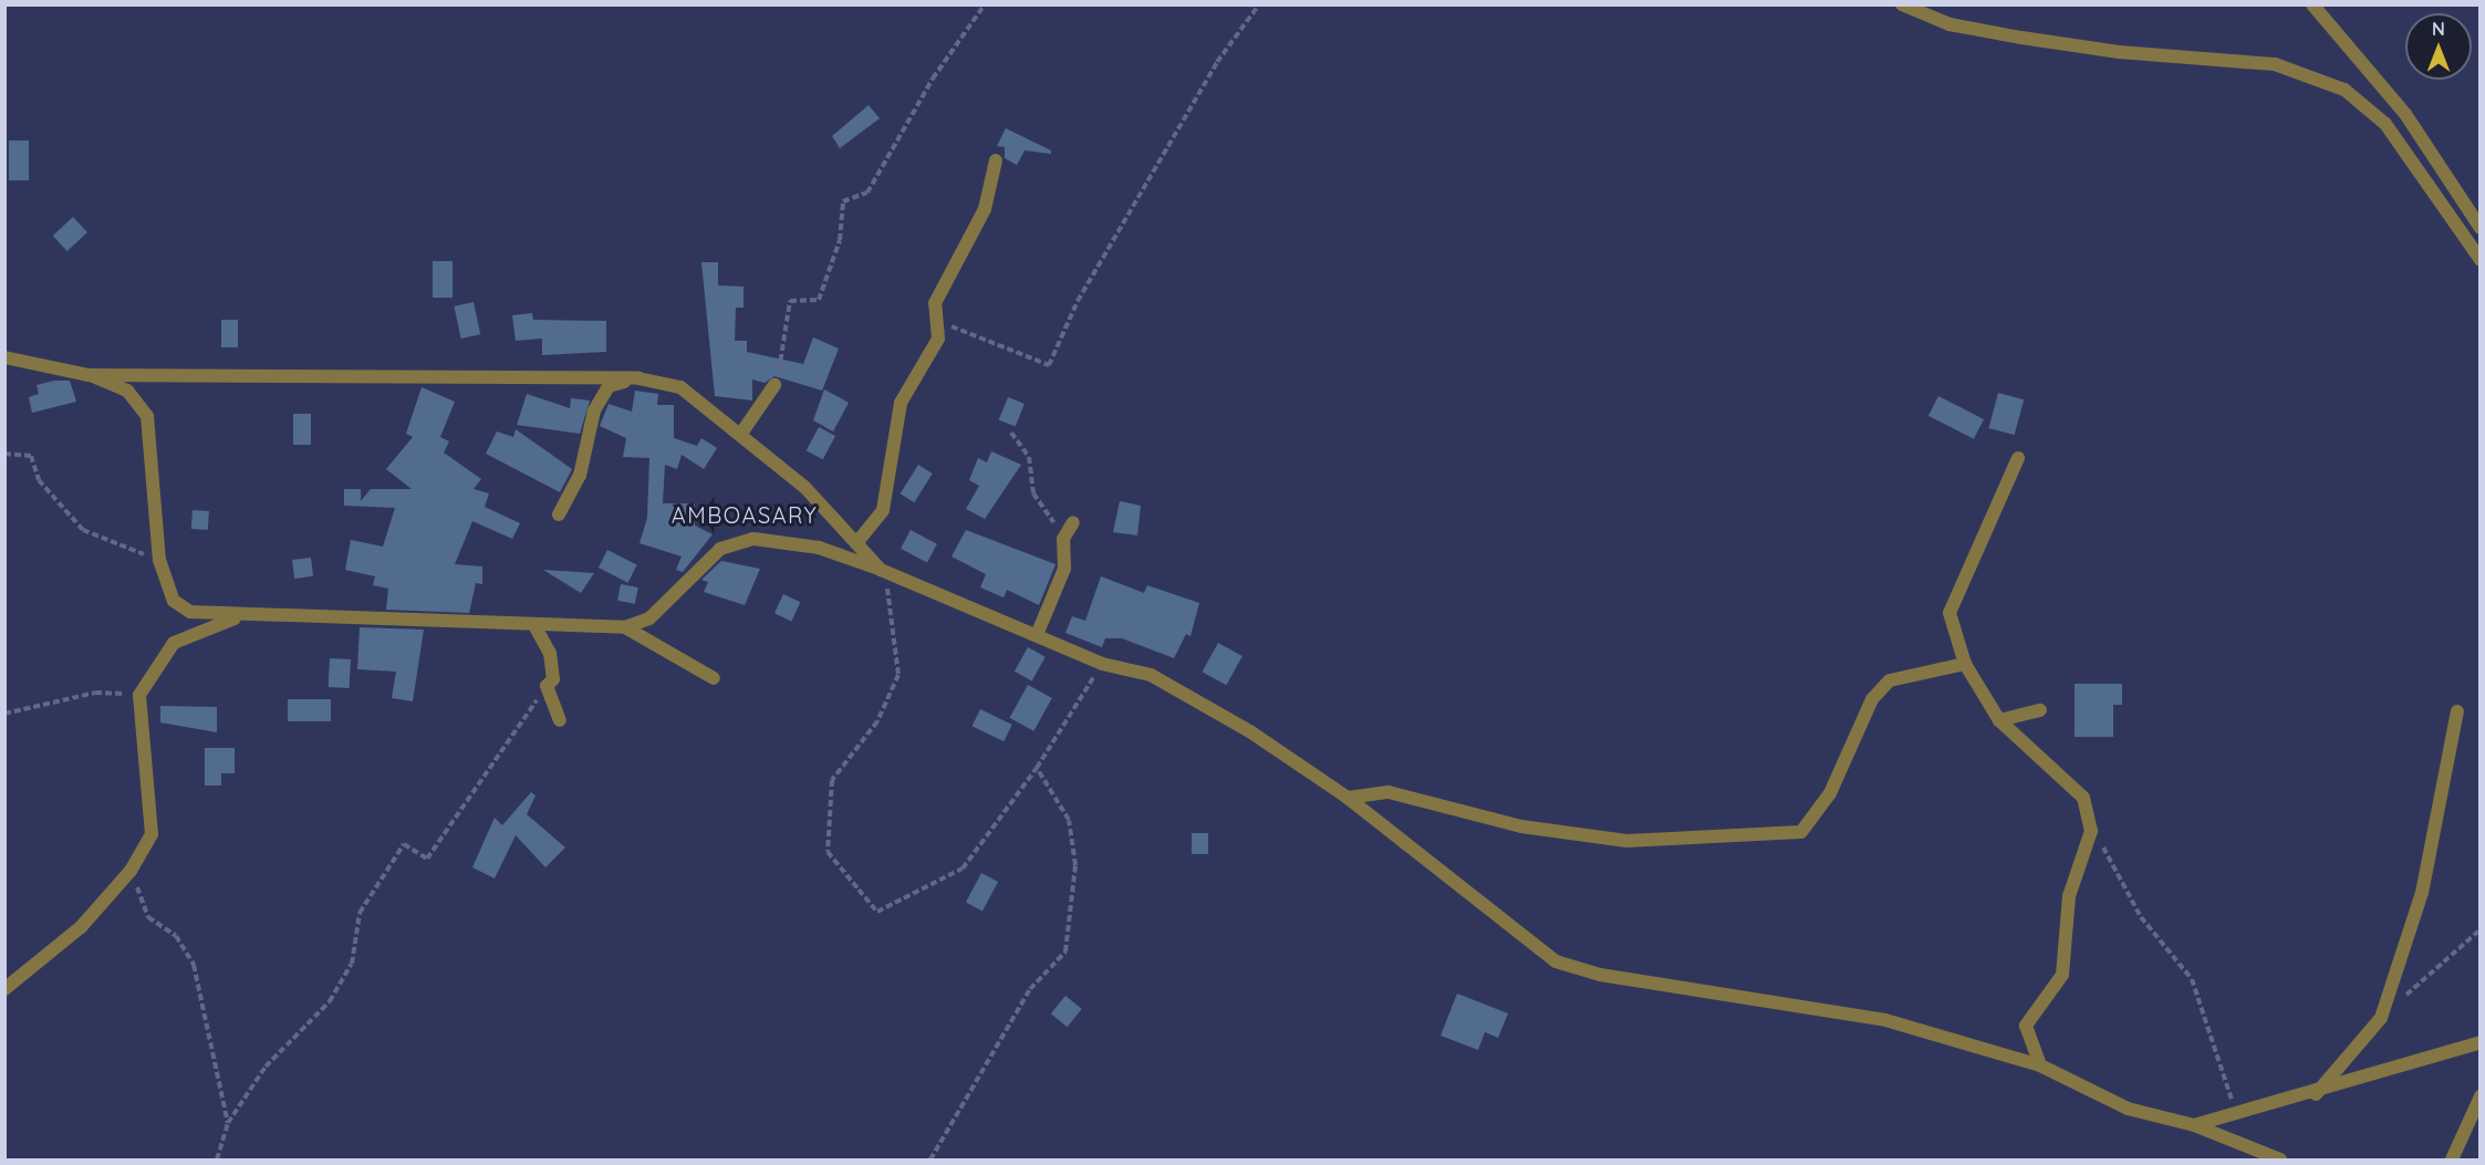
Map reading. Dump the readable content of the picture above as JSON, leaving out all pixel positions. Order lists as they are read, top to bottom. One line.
{"districts":["AMBOASARY"],"north":"top"}
